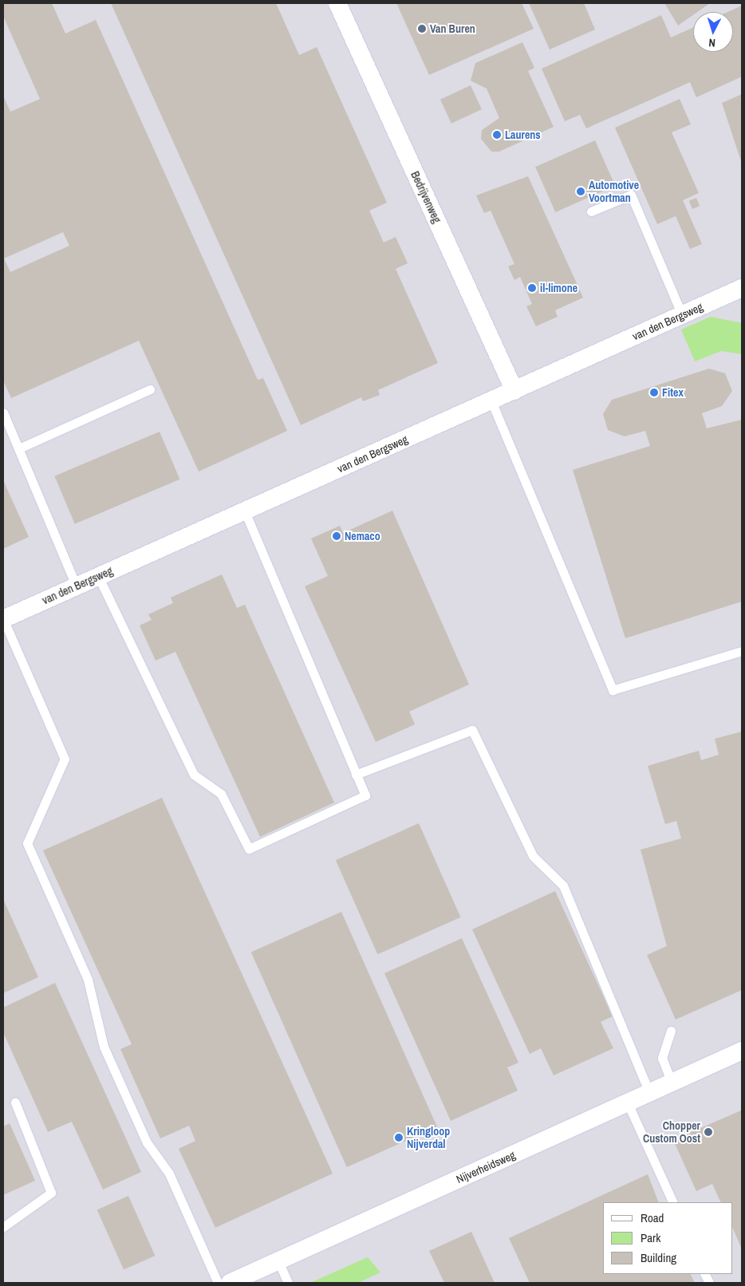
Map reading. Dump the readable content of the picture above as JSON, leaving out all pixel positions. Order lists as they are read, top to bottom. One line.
{"streets":{"street":["Bedrijvenweg","van den Bergsweg","Nijverheidsweg"]},"crossings":[["Bedrijvenweg","van den Bergsweg"]],"places":["Van Buren","Laurens","Automotive Voortman","il-limone","Fitex","Nemaco","Chopper Custom Oost","Kringloop Nijverdal"],"legend":["Road","Park","Building"],"north":"bottom"}
